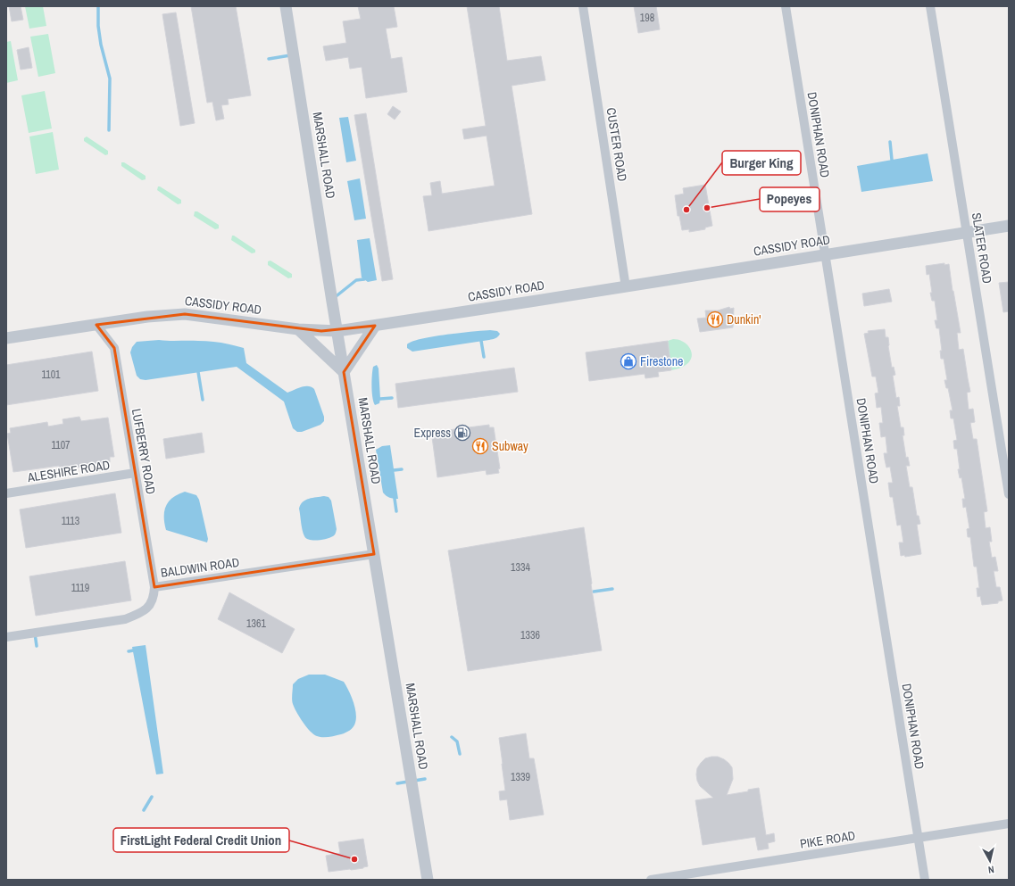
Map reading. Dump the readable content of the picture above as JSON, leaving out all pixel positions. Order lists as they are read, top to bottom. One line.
{"streets":{"street":["DONIPHAN ROAD","CUSTER ROAD","MARSHALL ROAD","CASSIDY ROAD","SLATER ROAD","LUFBERRY ROAD","ALESHIRE ROAD","BALDWIN ROAD","PIKE ROAD"]},"crossings":[["DONIPHAN ROAD","CASSIDY ROAD"],["DONIPHAN ROAD","PIKE ROAD"],["CUSTER ROAD","CASSIDY ROAD"],["MARSHALL ROAD","CASSIDY ROAD"],["MARSHALL ROAD","BALDWIN ROAD"],["CASSIDY ROAD","SLATER ROAD"],["CASSIDY ROAD","LUFBERRY ROAD"],["LUFBERRY ROAD","ALESHIRE ROAD"],["LUFBERRY ROAD","BALDWIN ROAD"]],"places":{"other":["Popeyes","Burger King","FirstLight Federal Credit Union"],"restaurant":["Dunkin'","Subway"],"shop":["Firestone"],"fuel station":["Express"]},"house_numbers":["198","1101","1107","1113","1334","1119","1361","1336","1339"],"north":"bottom"}
